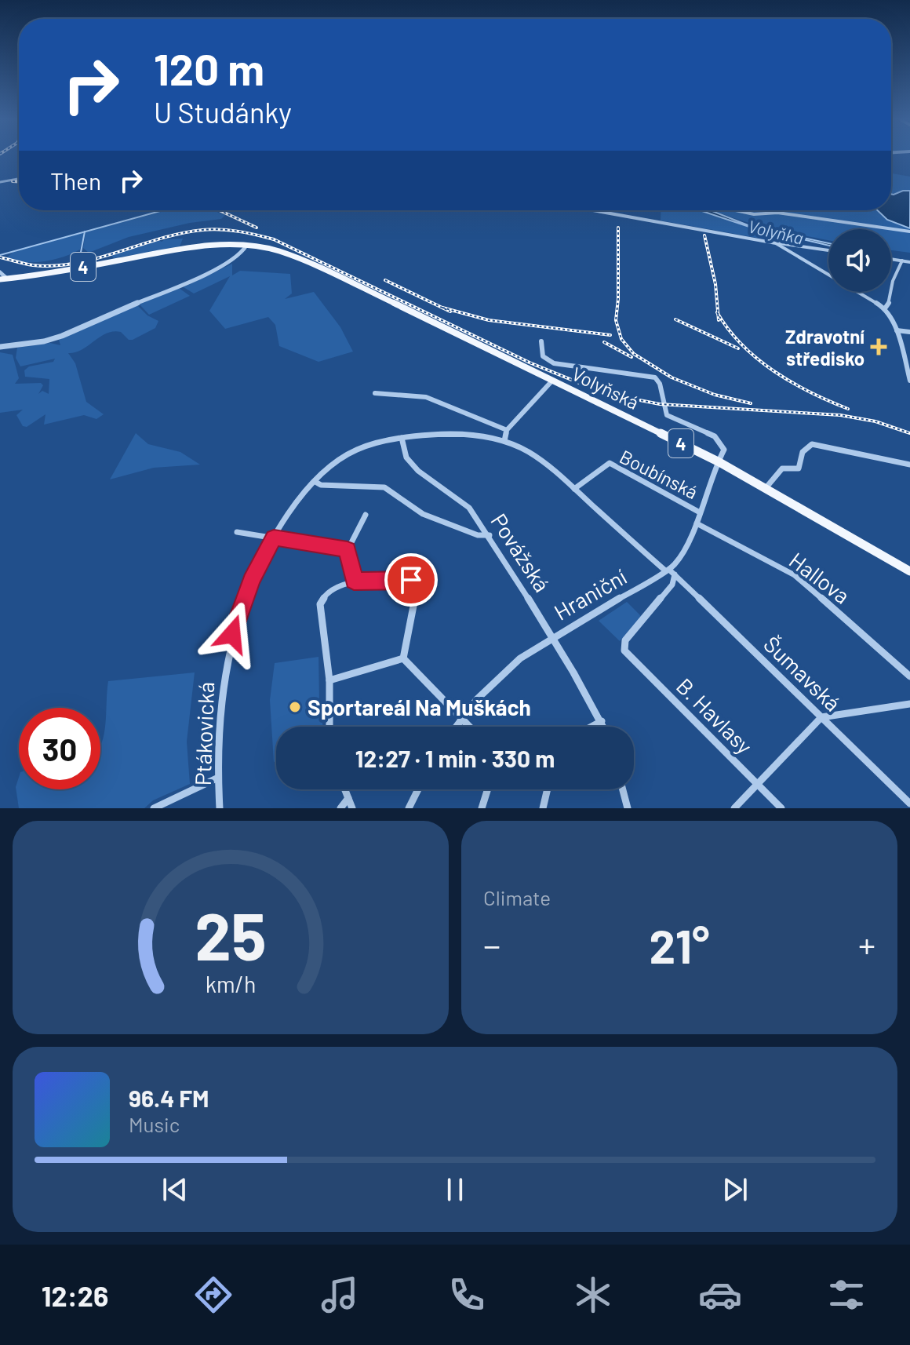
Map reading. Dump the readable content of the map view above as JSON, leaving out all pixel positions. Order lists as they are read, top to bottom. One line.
{"streets":{"main road":["4","Volyňská"],"street":["Boubínská","Povážská","Hallova","Hraniční","Šumavská","B. Havlasy","Ptákovická"]},"crossings":[["4","Volyňská"],["Volyňská","Hraniční"],["Boubínská","Hraniční"],["Boubínská","Šumavská"],["Povážská","Hraniční"],["Povážská","Šumavská"],["Povážská","Ptákovická"],["Hallova","Hraniční"],["Hraniční","Šumavská"],["Hraniční","B. Havlasy"],["Šumavská","Ptákovická"]],"water":["Volyňka"],"places":{"health":["Zdravotní středisko"],"other":["Sportareál Na Muškách"]},"page":{"turn":["120 m","U Studánky"],"then":"Then","limit":"30","trip":"12:27 · 1 min · 330 m","tile":"Climate","heat":["−","21°","+"],"song":["96.4 FM","Music"],"tabs":"12:26","gauge":["25","km/h"]}}
